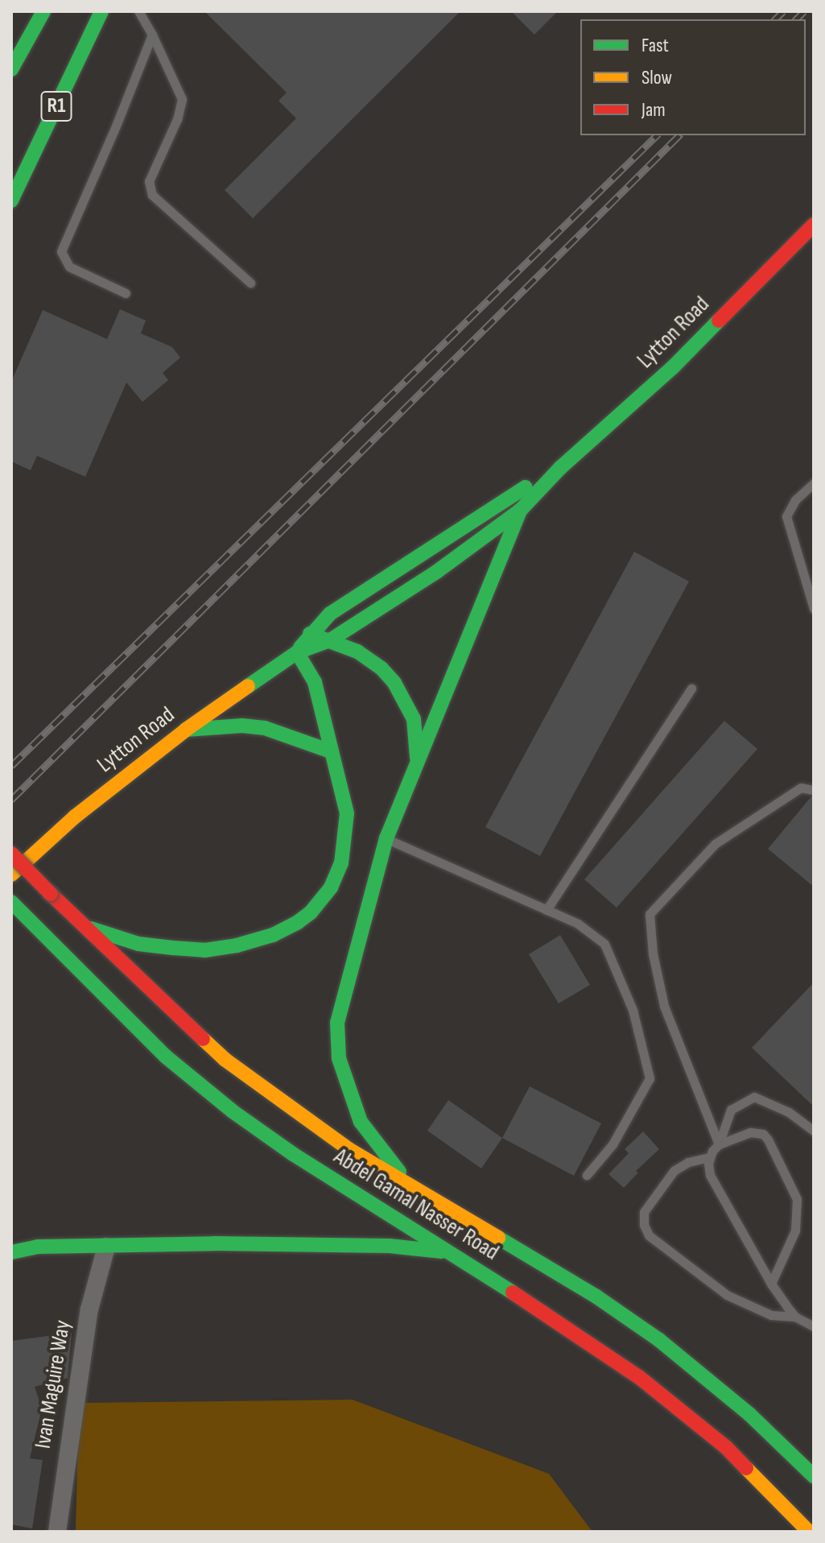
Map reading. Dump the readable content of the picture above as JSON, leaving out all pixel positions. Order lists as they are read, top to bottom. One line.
{"streets":{"main road":["R1","Lytton Road","Abdel Gamal Nasser Road"],"street":["Ivan Maguire Way"]},"legend":["Fast","Slow","Jam"]}
